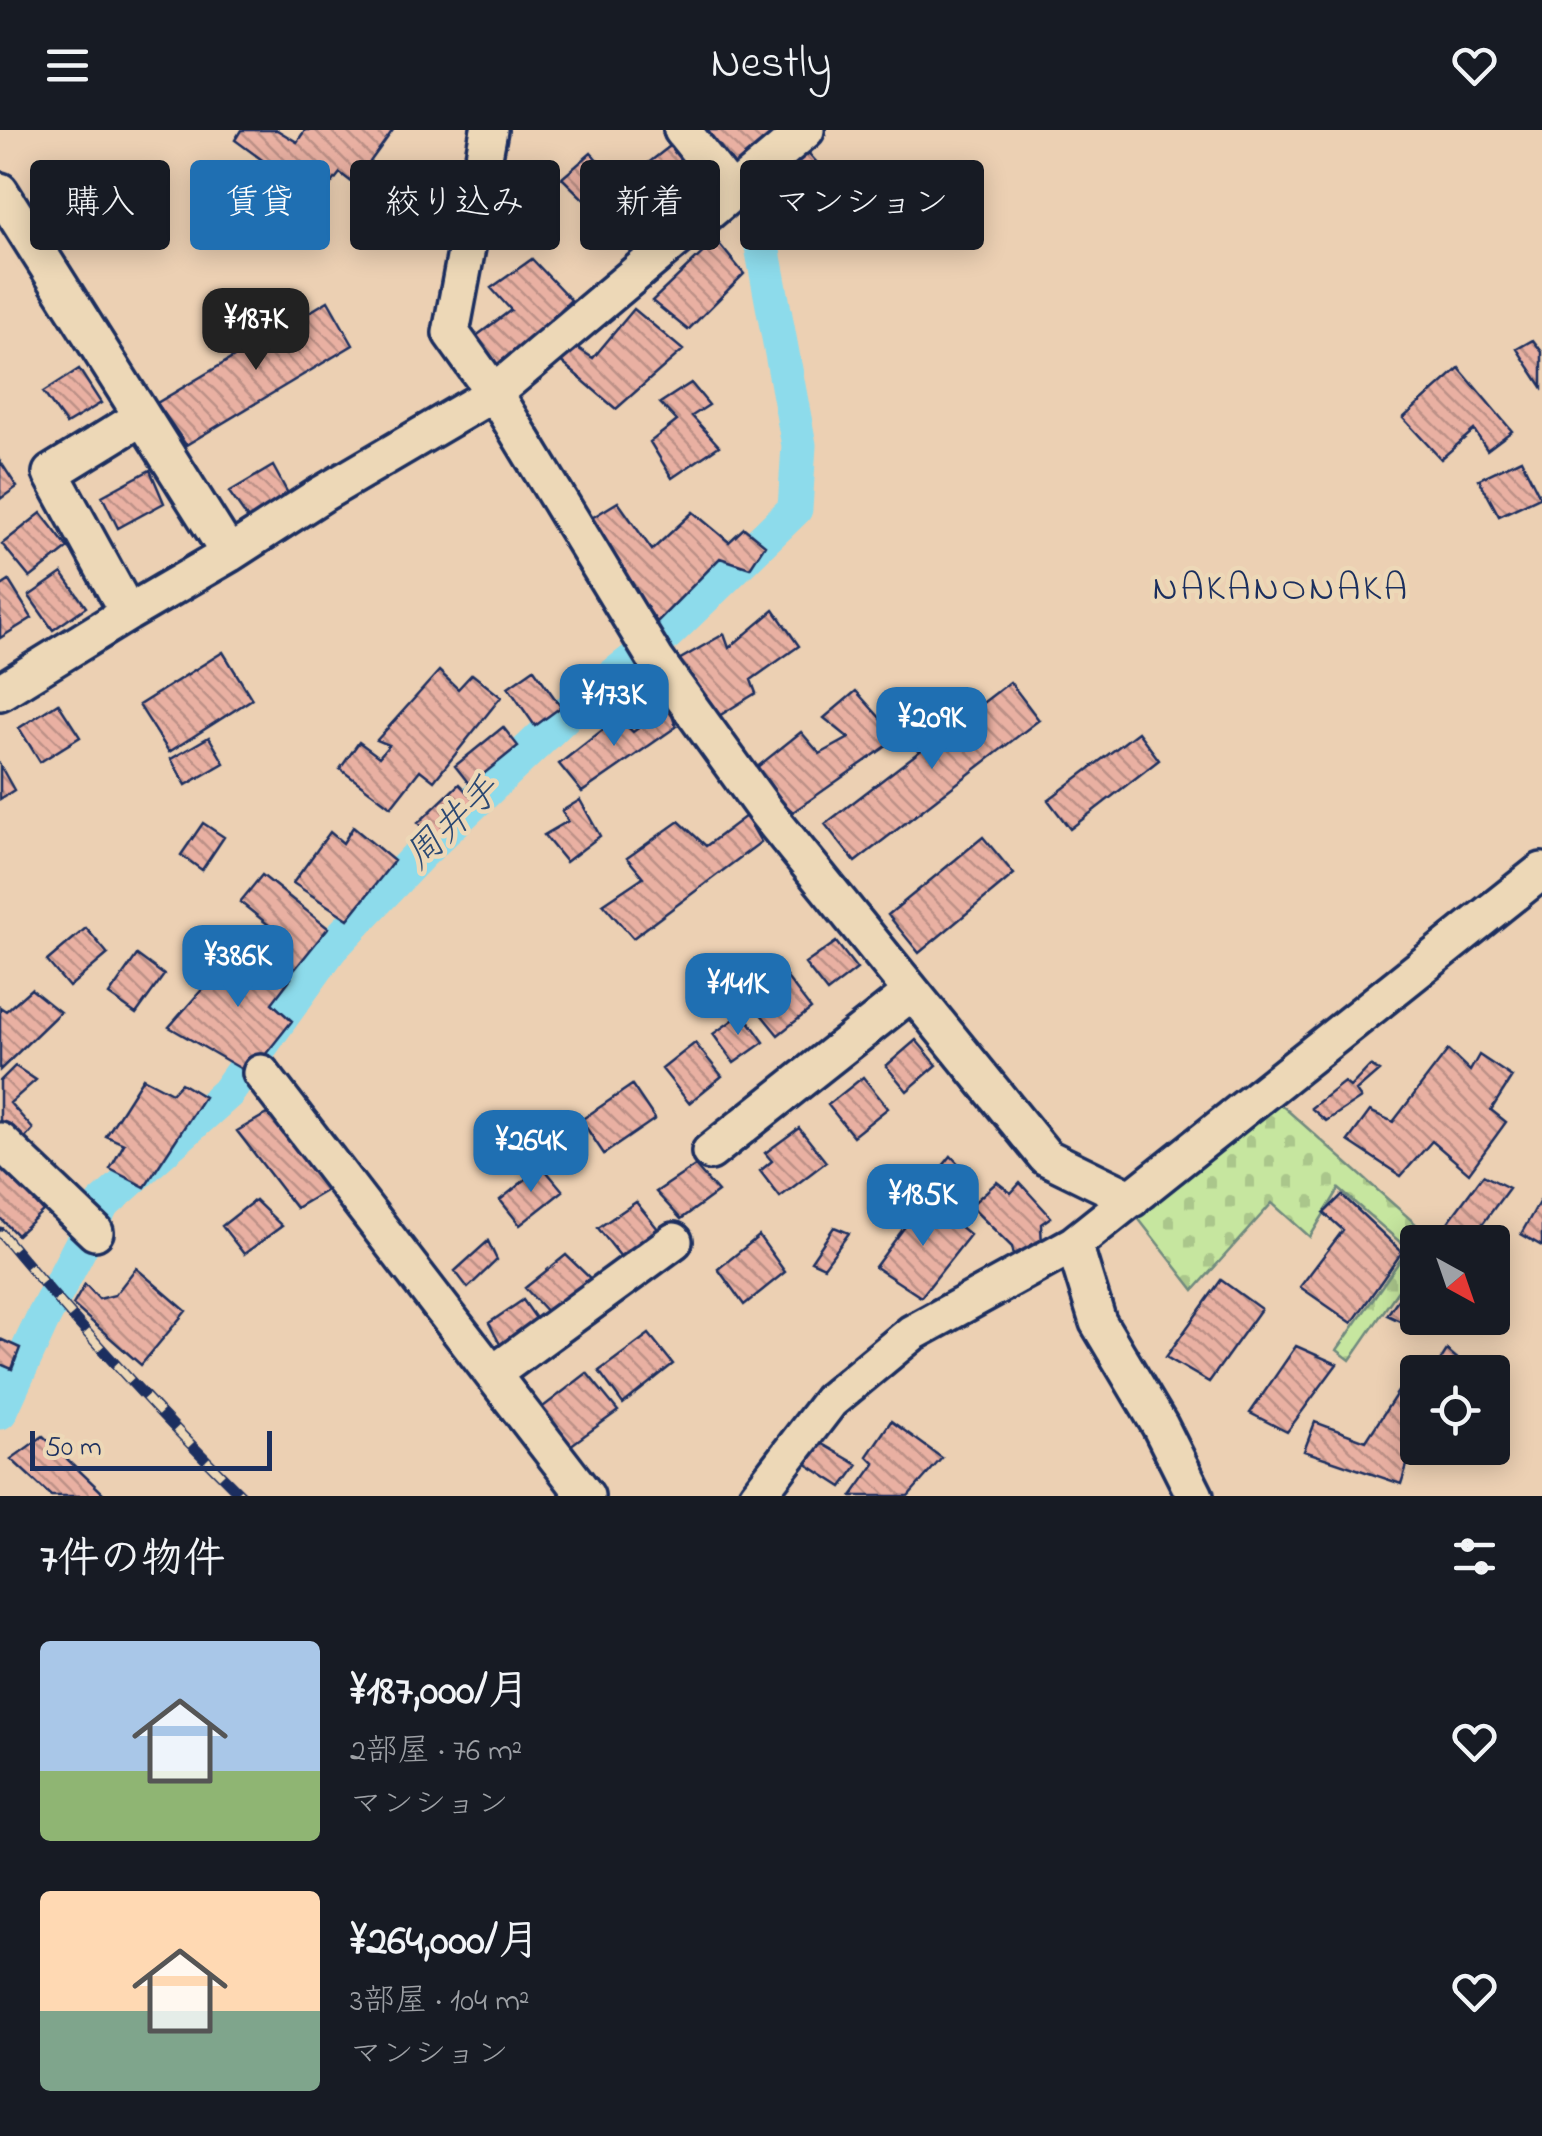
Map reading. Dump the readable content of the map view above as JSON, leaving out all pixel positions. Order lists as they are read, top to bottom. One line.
{"districts":["NAKANONAKA"],"water":["周井手"],"scale_bar":"50 m","north":"bottom right","page":{"header":"Nestly","chip":["購入","賃貸","絞り込み","新着","マンション"],"price":["¥187K","¥173K","¥209K","¥386K","¥141K","¥264K","¥185K"],"scale":"50 m","heading":"7件の物件","list":[{"name":"¥187,000/月","note":"2部屋 · 76 m² · マンション"},{"name":"¥264,000/月","note":"3部屋 · 104 m² · マンション"}]}}
